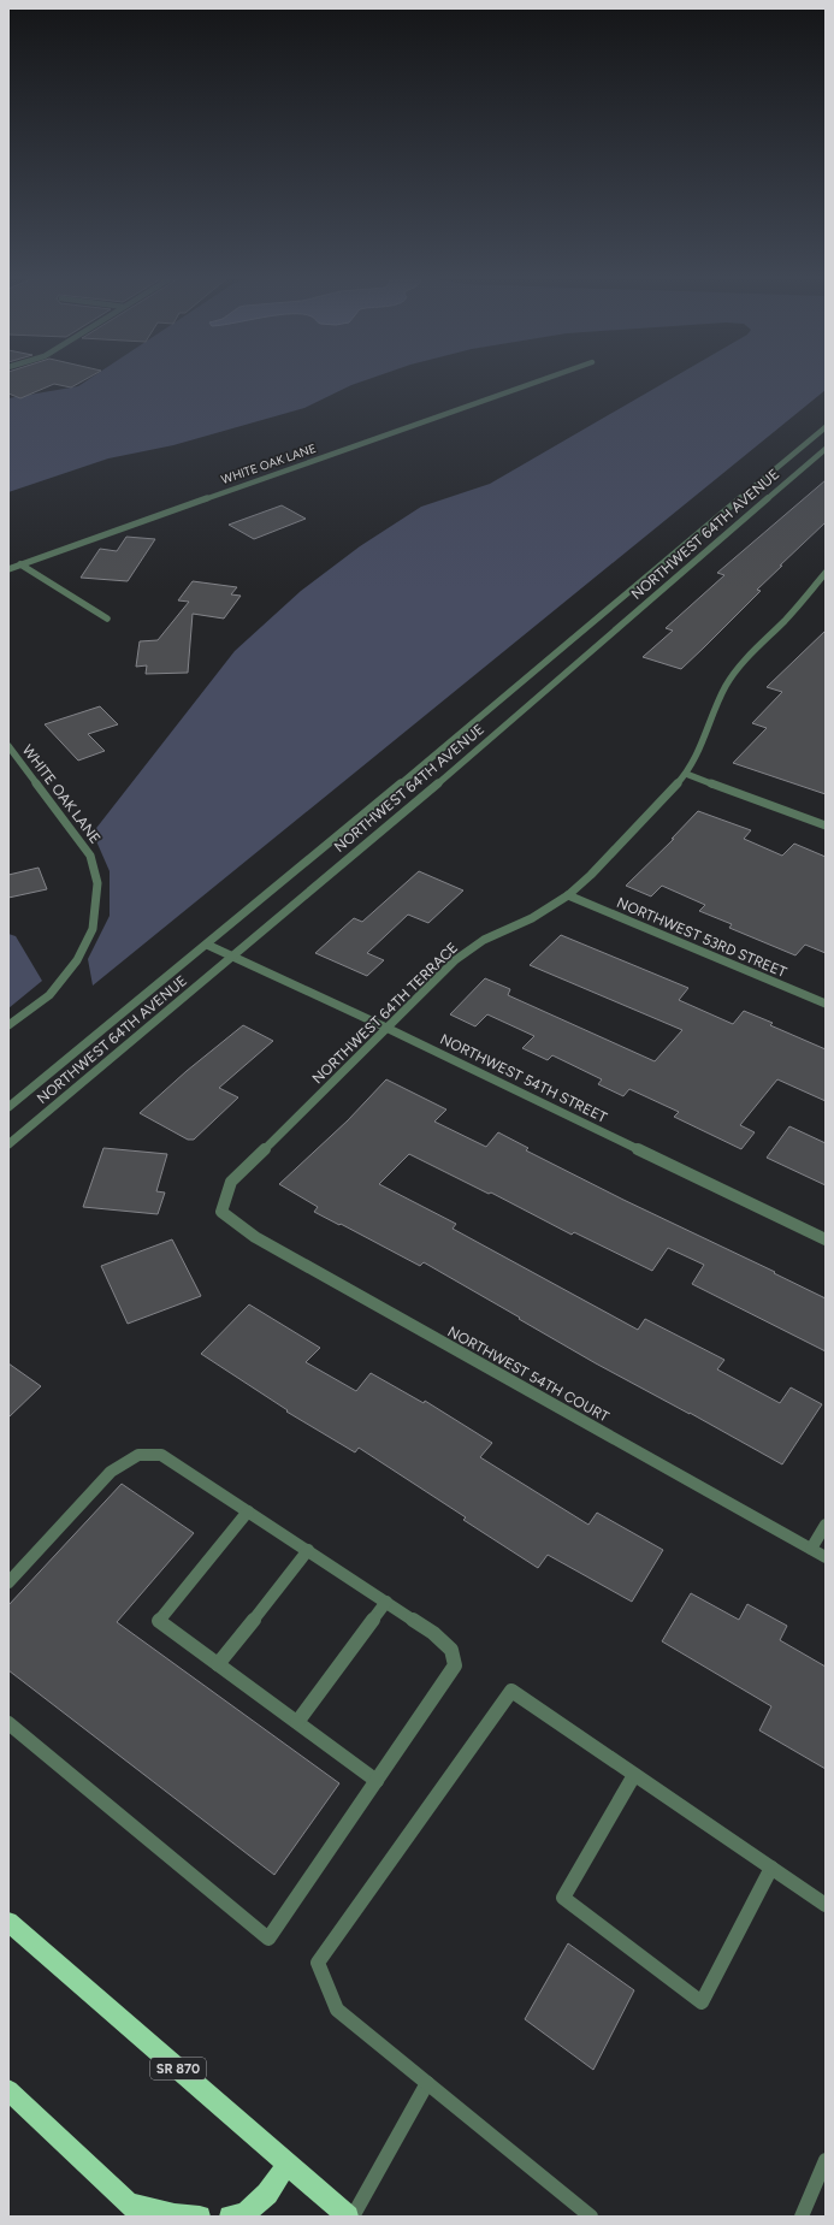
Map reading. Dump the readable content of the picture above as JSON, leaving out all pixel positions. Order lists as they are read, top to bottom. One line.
{"streets":{"highway":["SR 870"],"street":["WHITE OAK LANE","NORTHWEST 64TH AVENUE","NORTHWEST 53RD STREET","NORTHWEST 64TH TERRACE","NORTHWEST 54TH STREET","NORTHWEST 54TH COURT"]},"crossings":[["NORTHWEST 64TH AVENUE","NORTHWEST 54TH STREET"],["NORTHWEST 53RD STREET","NORTHWEST 64TH TERRACE"],["NORTHWEST 64TH TERRACE","NORTHWEST 54TH STREET"],["NORTHWEST 64TH TERRACE","NORTHWEST 54TH COURT"]]}
